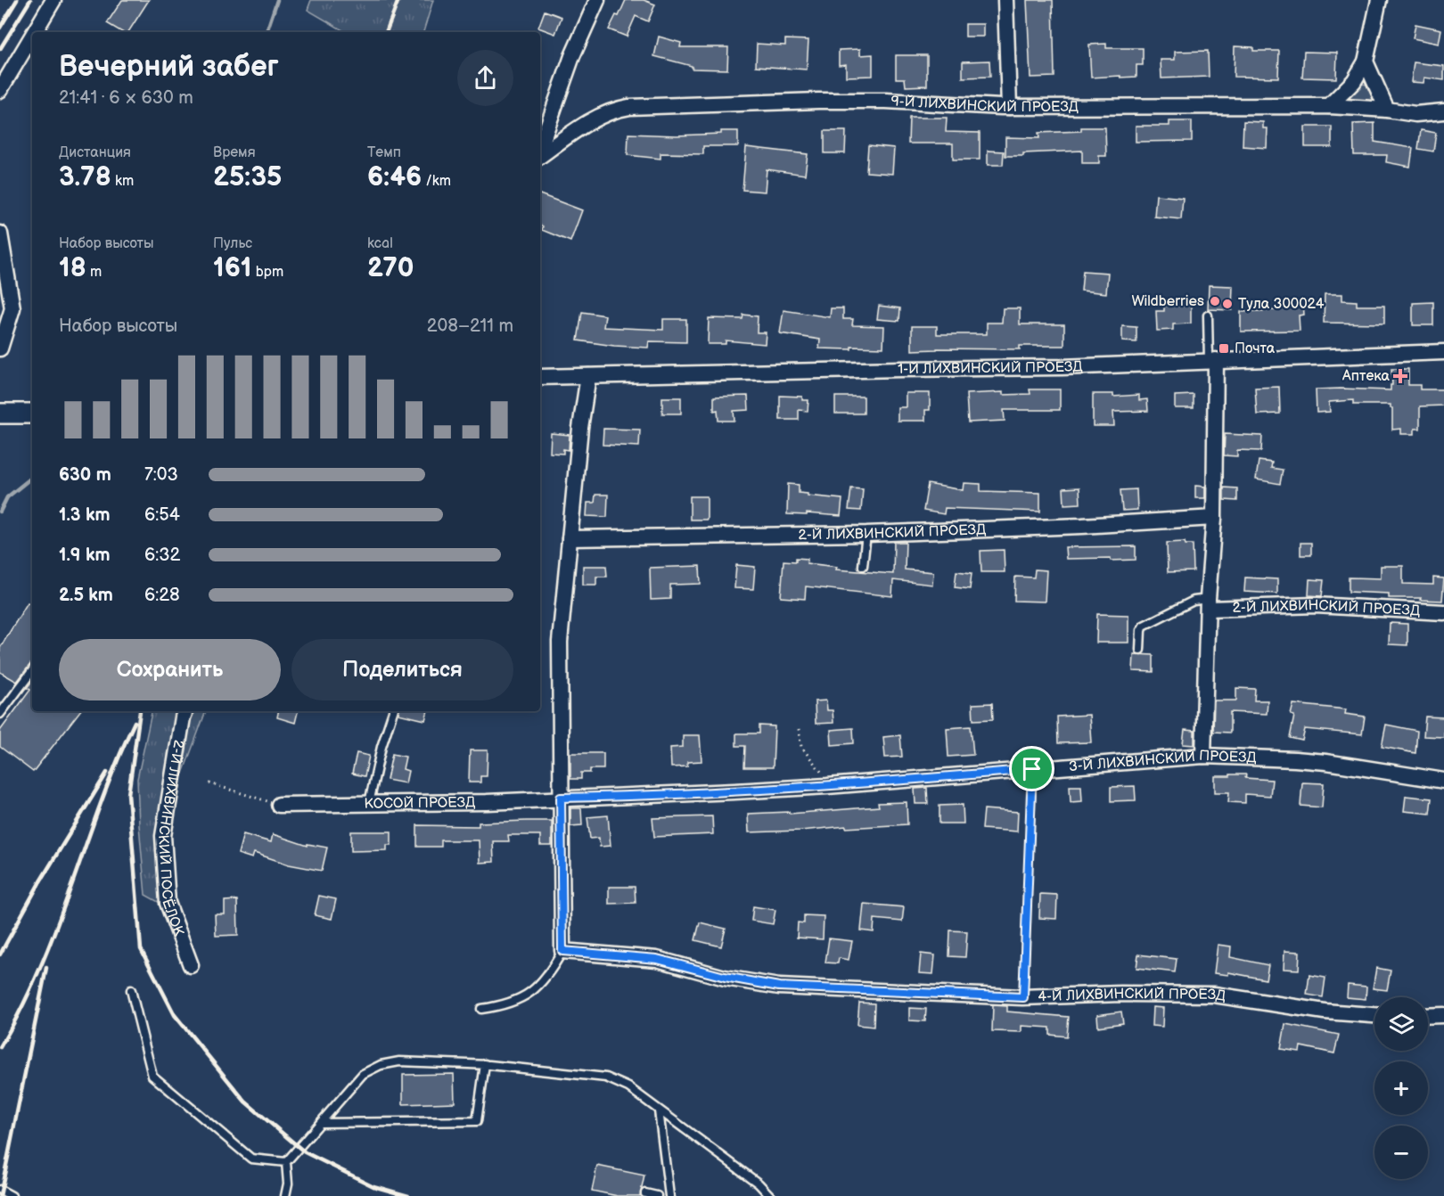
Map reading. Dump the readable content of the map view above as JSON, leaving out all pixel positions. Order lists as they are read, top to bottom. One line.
{"streets":{"street":["9-Й ЛИХВИНСКИЙ ПРОЕЗД","1-Й ЛИХВИНСКИЙ ПРОЕЗД","2-Й ЛИХВИНСКИЙ ПРОЕЗД","3-Й ЛИХВИНСКИЙ ПРОЕЗД","КОСОЙ ПРОЕЗД","2-Й ЛИХВИНСКИЙ ПОСЁЛОК","4-Й ЛИХВИНСКИЙ ПРОЕЗД"]},"crossings":[["3-Й ЛИХВИНСКИЙ ПРОЕЗД","КОСОЙ ПРОЕЗД"]],"places":{"other":["Wildberries","Тула 300024"],"transit":["Почта"],"health":["Аптека"]},"page":{"heading":["Вечерний забег","21:41 · 6 × 630 m"],"stats":[["Дистанция","3.78 km"],["Время","25:35"],["Темп","6:46 /km"],["Набор высоты","18 m"],["Пульс","161 bpm"],["kcal","270"]],"chart":["Набор высоты","208–211 m"],"list":[{"name":"630 m","note":"7:03"},{"name":"1.3 km","note":"6:54"},{"name":"1.9 km","note":"6:32"},{"name":"2.5 km","note":"6:28"}],"buttons":["Сохранить","Поделиться"],"map_buttons":["+","−"]}}
